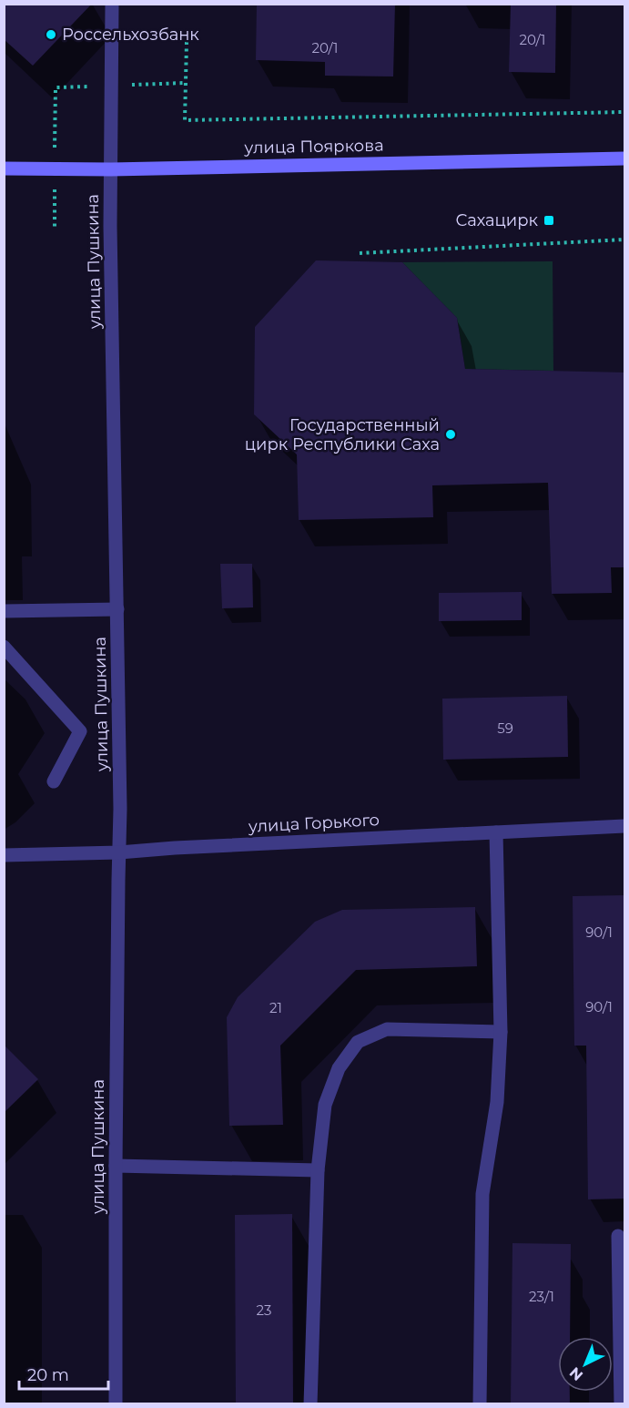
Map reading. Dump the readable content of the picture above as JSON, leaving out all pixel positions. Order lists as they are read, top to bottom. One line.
{"streets":{"main road":["улица Пояркова"],"street":["улица Пушкина","улица Горького"]},"crossings":[["улица Пояркова","улица Пушкина"],["улица Пушкина","улица Горького"]],"places":{"other":["Россельхозбанк","Государственный цирк Республики Саха"],"transit":["Сахацирк"]},"house_numbers":["20/1","20/1","59","90/1","90/1","21","23/1","23"],"scale_bar":"20 m","north":"bottom left"}
